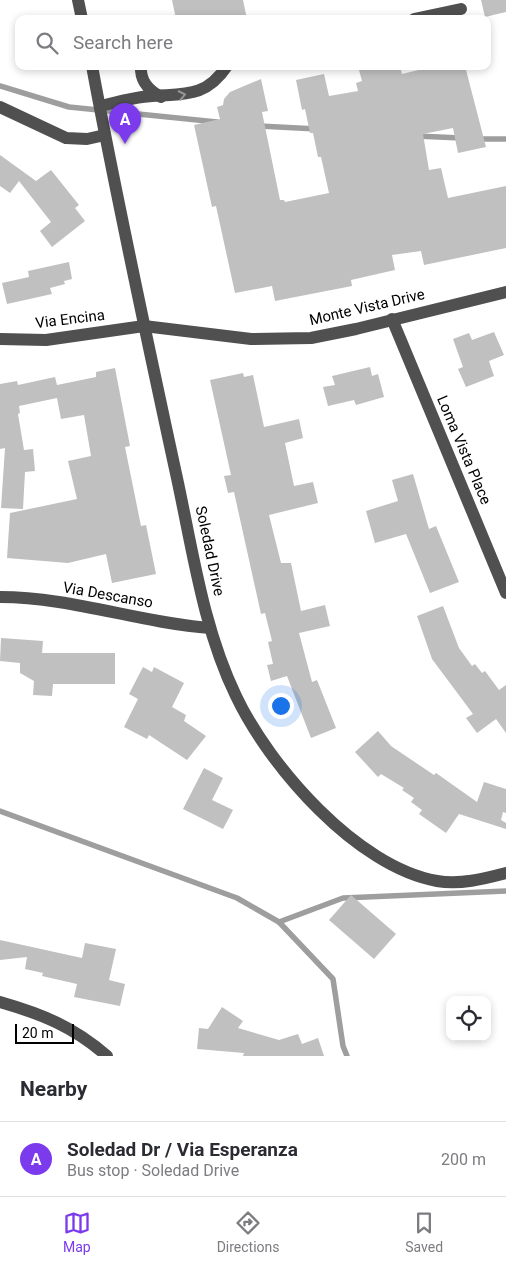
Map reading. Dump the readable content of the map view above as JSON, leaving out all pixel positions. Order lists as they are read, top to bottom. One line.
{"streets":{"street":["Monte Vista Drive","Via Encina","Loma Vista Place","Soledad Drive","Via Descanso"]},"crossings":[["Monte Vista Drive","Via Encina"],["Monte Vista Drive","Loma Vista Place"],["Monte Vista Drive","Soledad Drive"],["Via Encina","Soledad Drive"],["Soledad Drive","Via Descanso"]],"scale_bar":"20 m","page":{"search":"Search here","pins":"A","scale":"20 m","heading":"Nearby","list":[{"mark":"A","name":"Soledad Dr / Via Esperanza","note":"Bus stop · Soledad Drive","value":"200 m"}],"nav":["Map","Directions","Saved"]}}
